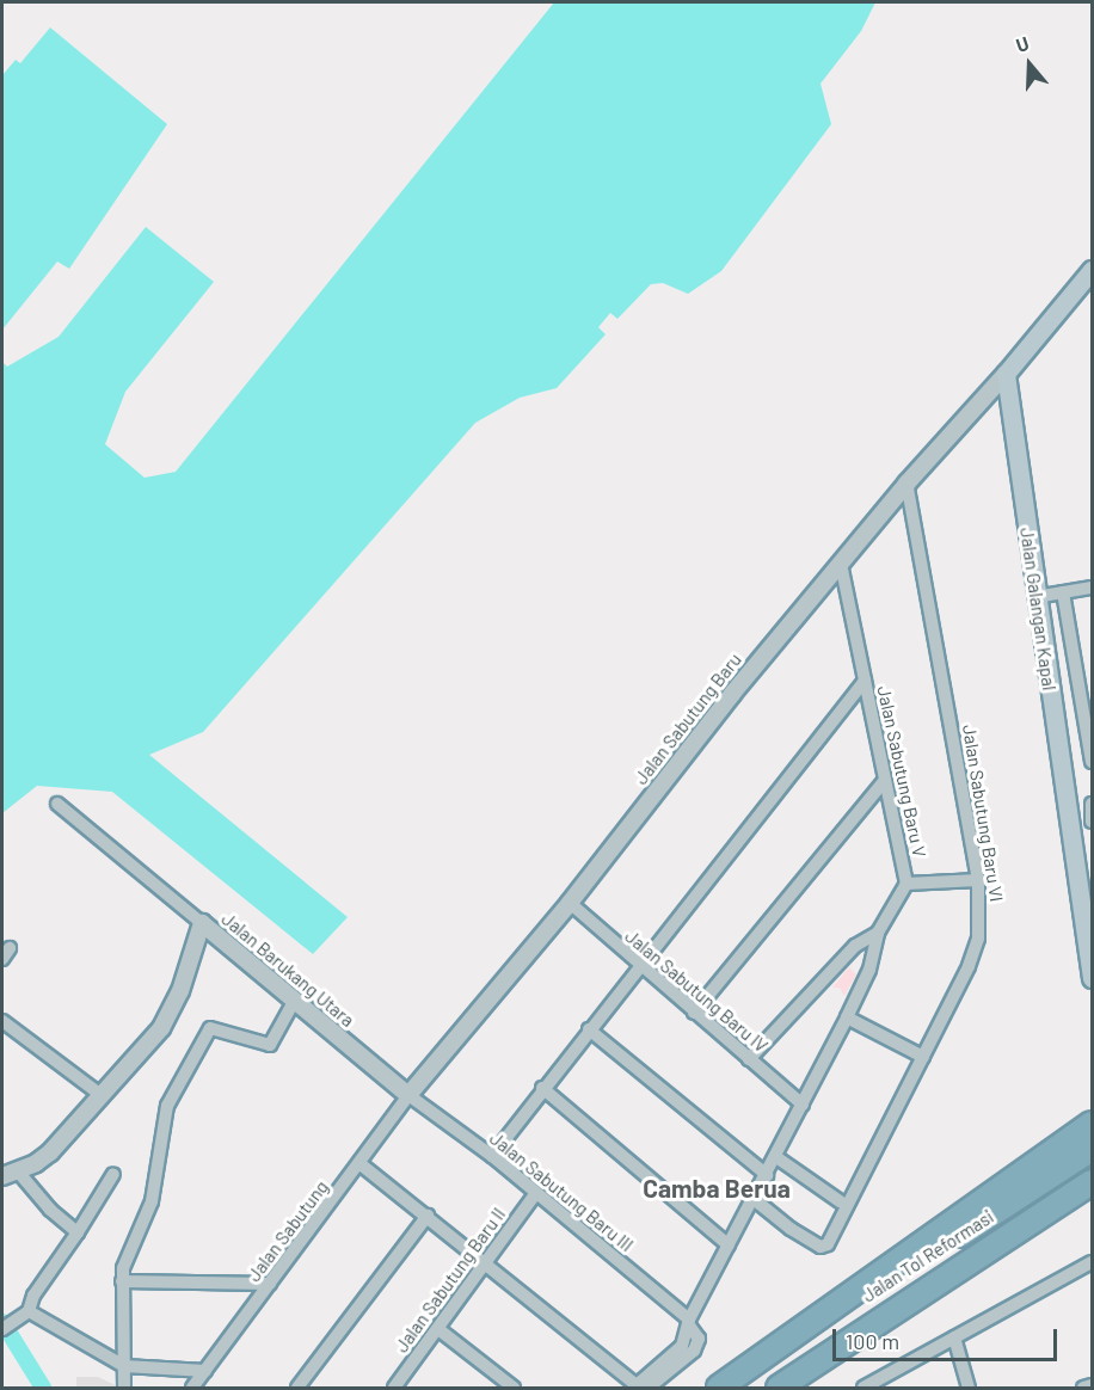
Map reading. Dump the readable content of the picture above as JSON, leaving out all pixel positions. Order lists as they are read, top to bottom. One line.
{"streets":{"highway":["Jalan Tol Reformasi"],"main road":["Jalan Galangan Kapal"],"street":["Jalan Sabutung Baru","Jalan Sabutung Baru V","Jalan Sabutung Baru VI","Jalan Barukang Utara","Jalan Sabutung Baru IV","Jalan Sabutung Baru III","Jalan Sabutung","Jalan Sabutung Baru II"]},"crossings":[["Jalan Galangan Kapal","Jalan Sabutung Baru"],["Jalan Sabutung Baru","Jalan Sabutung Baru V"],["Jalan Sabutung Baru","Jalan Sabutung Baru VI"],["Jalan Sabutung Baru","Jalan Barukang Utara"],["Jalan Sabutung Baru","Jalan Sabutung Baru IV"],["Jalan Sabutung Baru","Jalan Sabutung Baru III"],["Jalan Sabutung Baru","Jalan Sabutung"],["Jalan Barukang Utara","Jalan Sabutung Baru III"],["Jalan Barukang Utara","Jalan Sabutung"],["Jalan Sabutung Baru III","Jalan Sabutung"],["Jalan Sabutung Baru III","Jalan Sabutung Baru II"]],"districts":["Camba Berua"],"scale_bar":"100 m","north":"top"}
